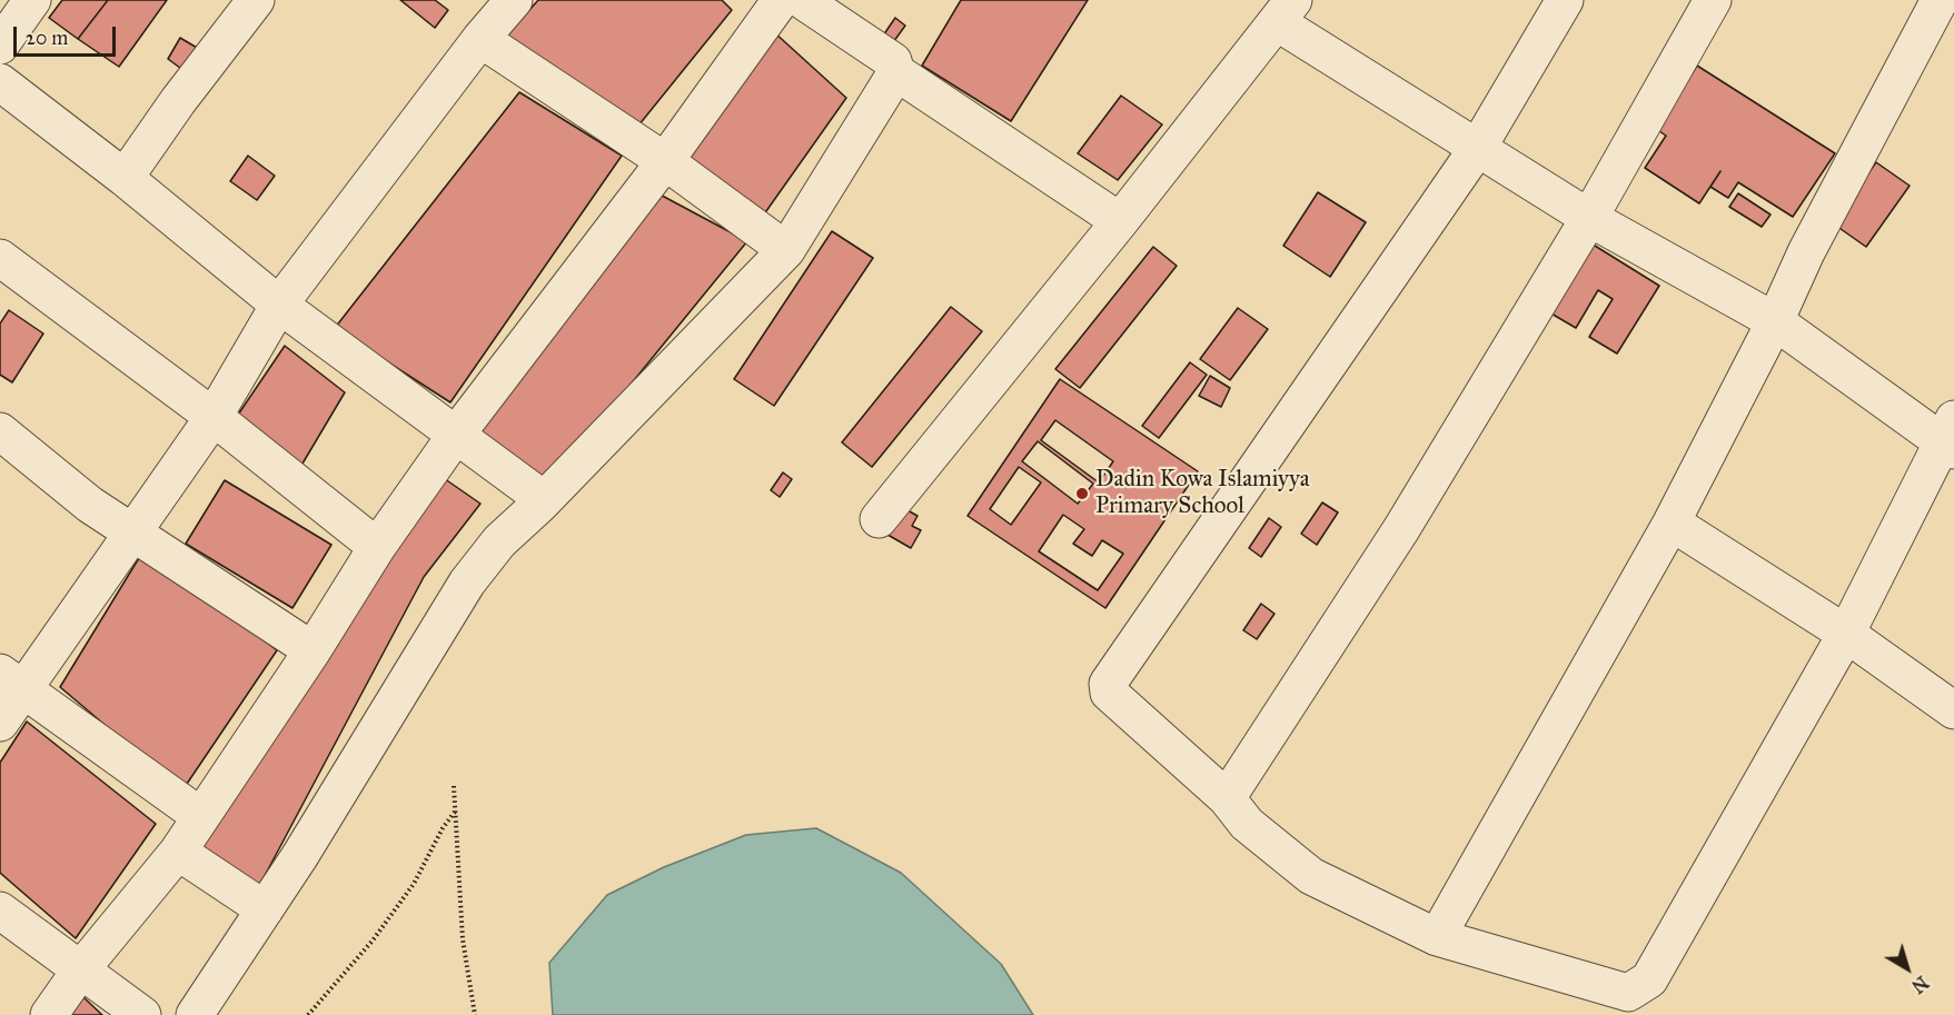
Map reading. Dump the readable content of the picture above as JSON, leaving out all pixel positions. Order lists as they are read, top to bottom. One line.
{"places":["Dadin Kowa Islamiyya Primary School"],"scale_bar":"20 m","north":"bottom right"}
